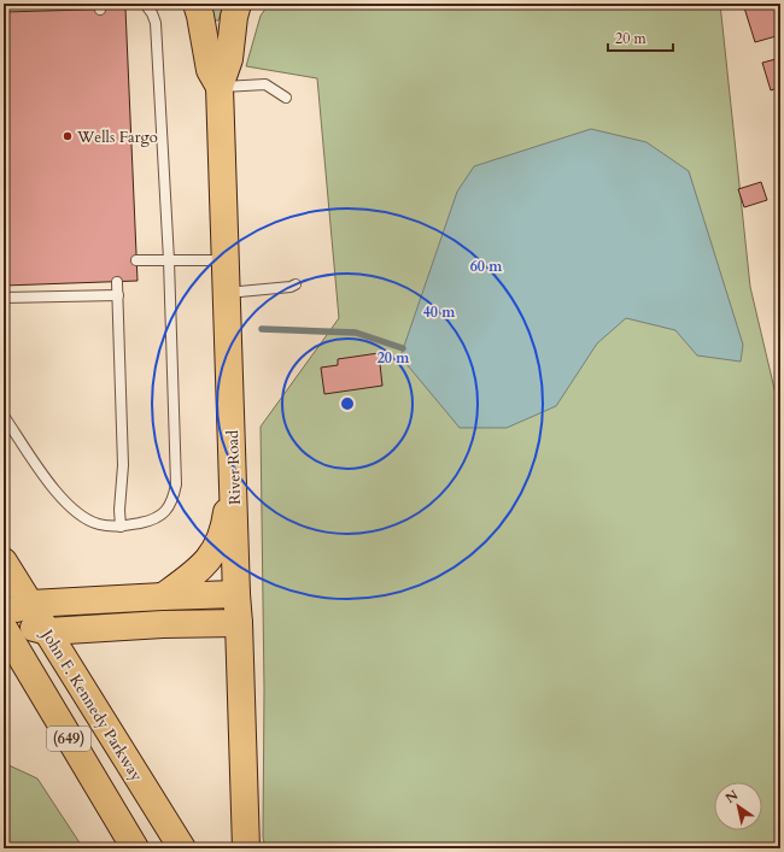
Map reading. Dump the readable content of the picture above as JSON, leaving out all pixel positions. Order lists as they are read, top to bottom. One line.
{"streets":{"main road":["River Road","John F. Kennedy Parkway","(649)"]},"places":["Wells Fargo"],"scale_bar":"20 m","north":"top left","rings":["60 m","40 m","20 m"]}
